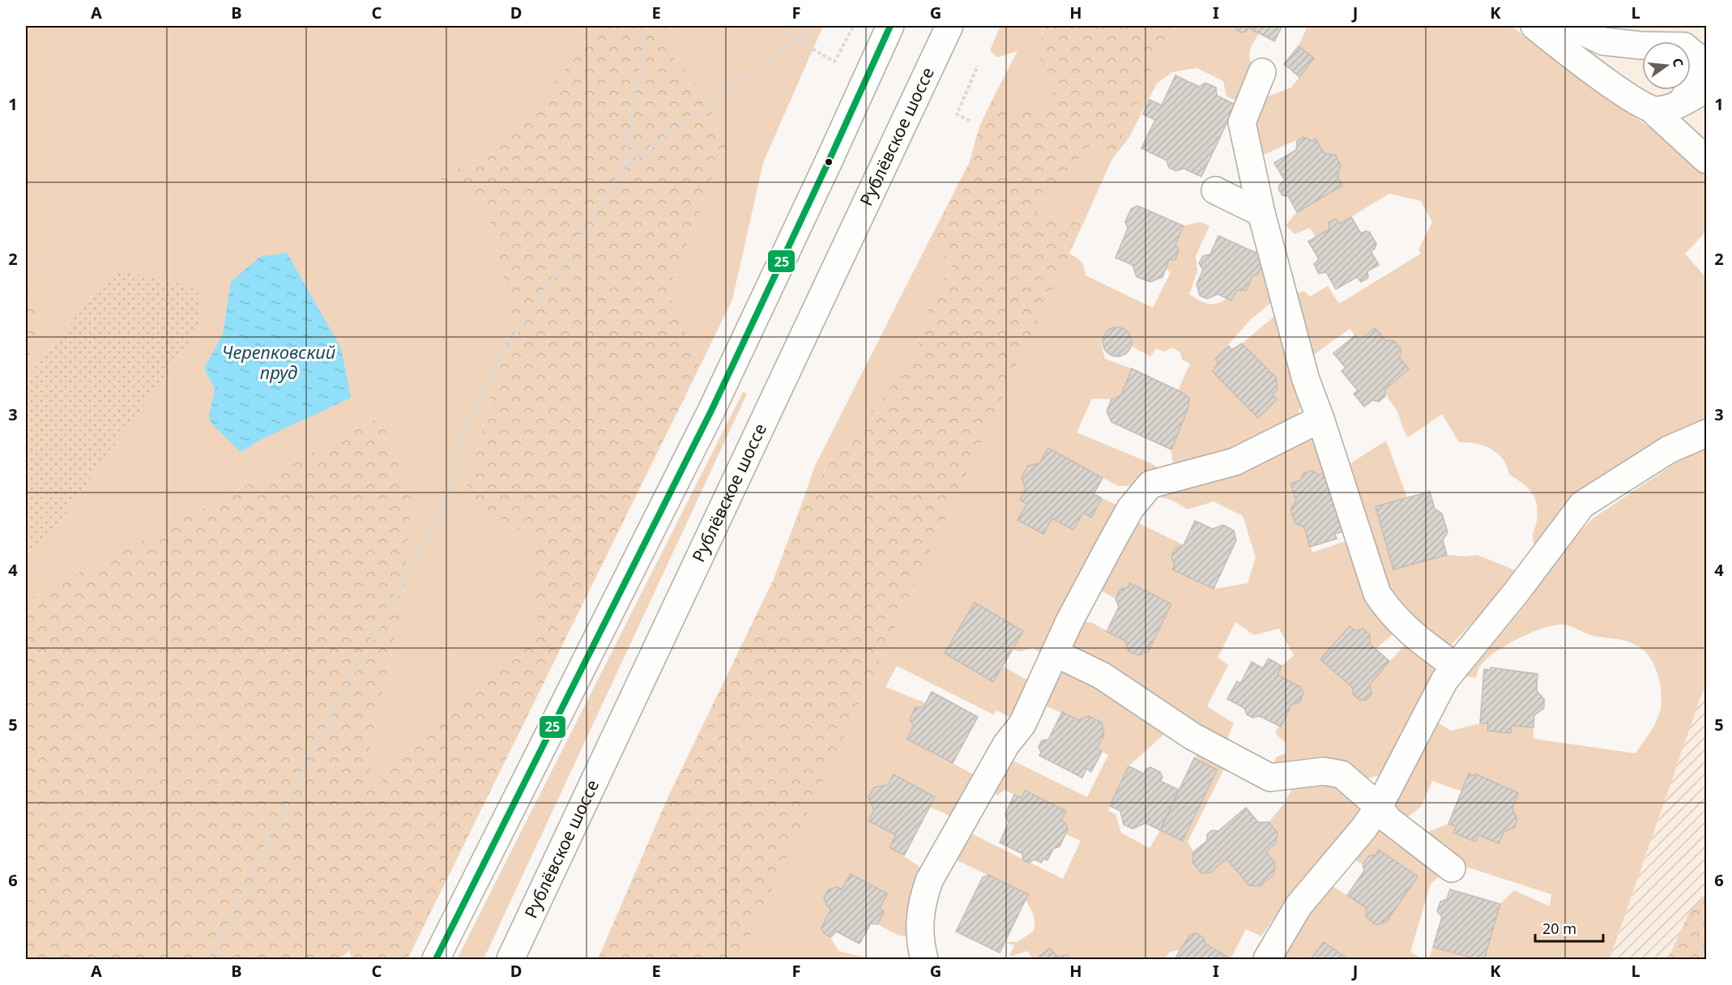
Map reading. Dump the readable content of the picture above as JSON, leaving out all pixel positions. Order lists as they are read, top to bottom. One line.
{"streets":{"main road":["Рублёвское шоссе"]},"water":["Черепковский пруд"],"lines":["transit line 25"],"scale_bar":"20 m","north":"right","grid":{"columns":["A","B","C","D","E","F","G","H","I","J","K","L"],"rows":["1","2","3","4","5","6"]}}
